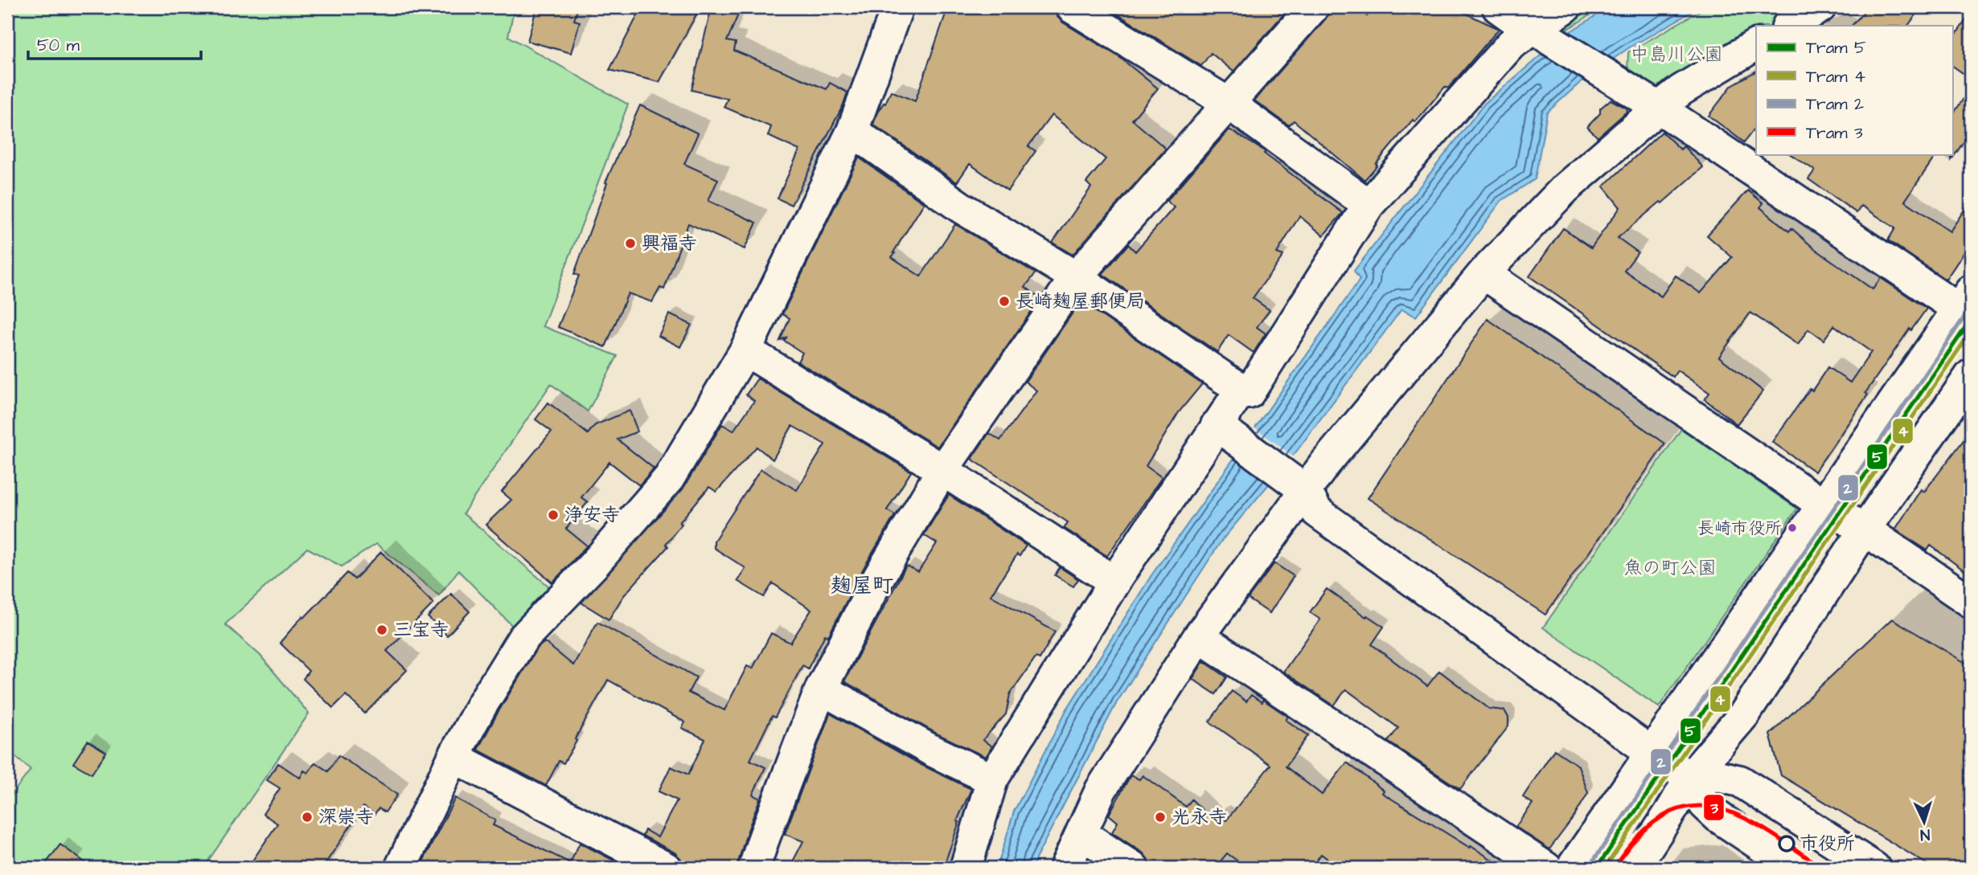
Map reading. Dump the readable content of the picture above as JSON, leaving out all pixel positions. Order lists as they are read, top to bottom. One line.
{"districts":["麹屋町"],"parks":["中島川公園","魚の町公園"],"places":["興福寺","長崎麹屋郵便局","浄安寺","長崎市役所","三宝寺","深崇寺","光永寺","市役所"],"lines":["tram line 2","tram line 5","tram line 4","tram line 3"],"legend":["Tram 5","Tram 4","Tram 2","Tram 3"],"scale_bar":"50 m","north":"bottom"}
